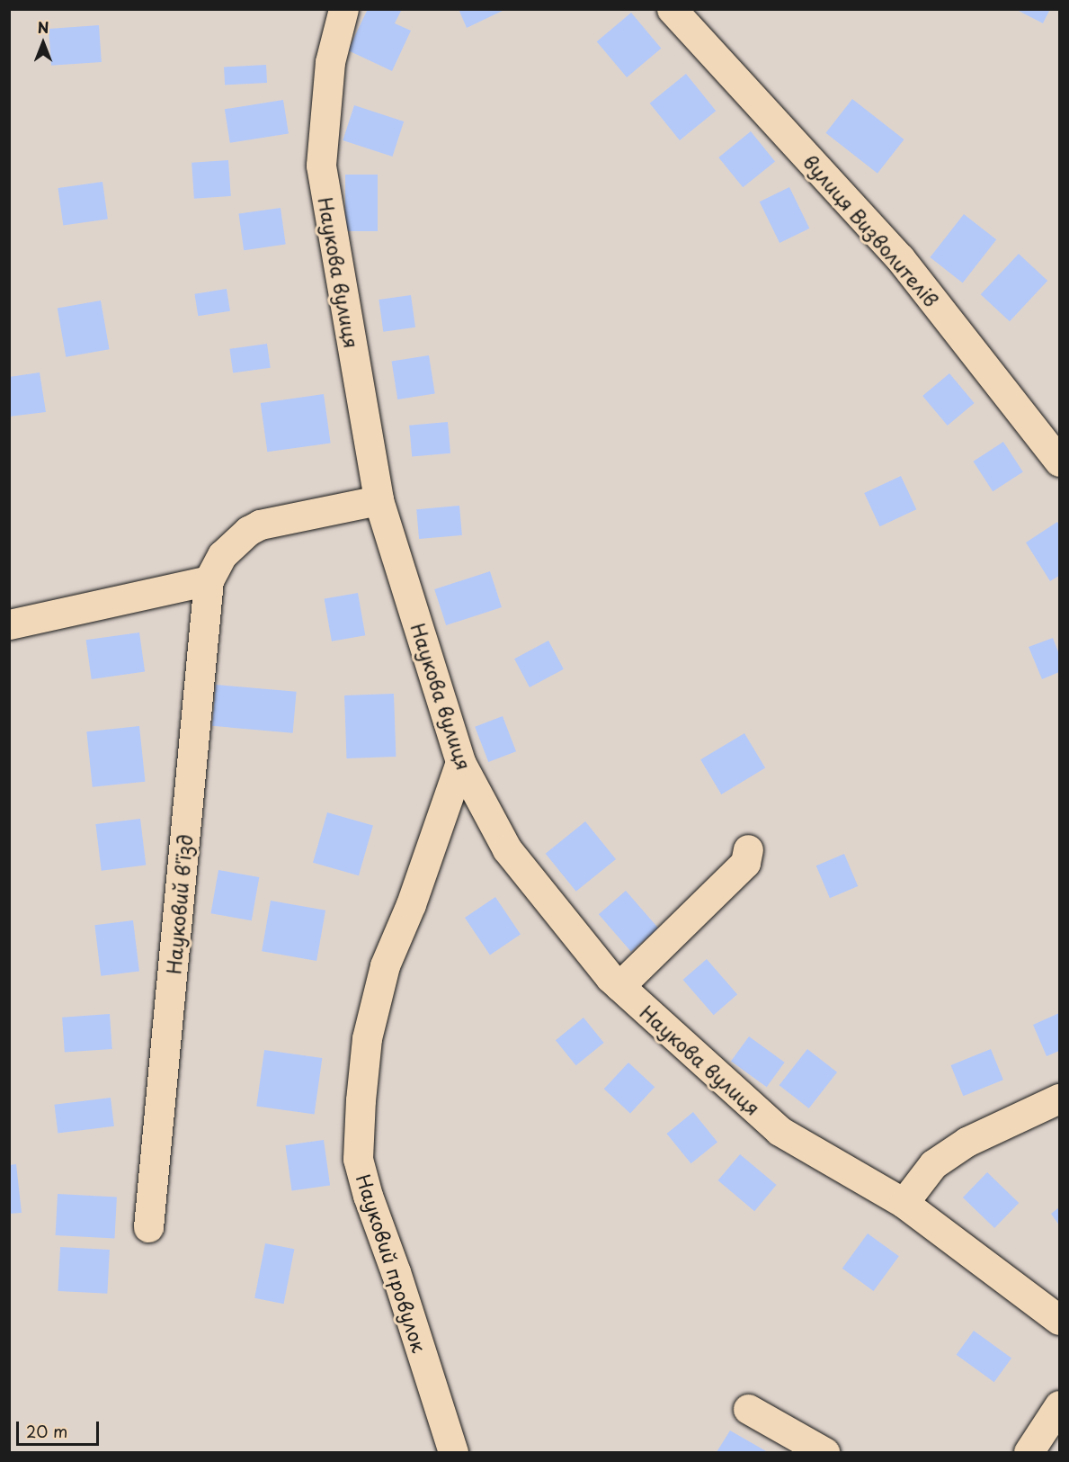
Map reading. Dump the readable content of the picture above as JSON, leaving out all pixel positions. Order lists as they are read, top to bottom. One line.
{"streets":{"street":["вулиця Визволителів","Наукова вулиця","Науковий в'їзд","Науковий провулок"]},"crossings":[["Наукова вулиця","Науковий в'їзд"],["Наукова вулиця","Науковий провулок"]],"scale_bar":"20 m","north":"top"}
